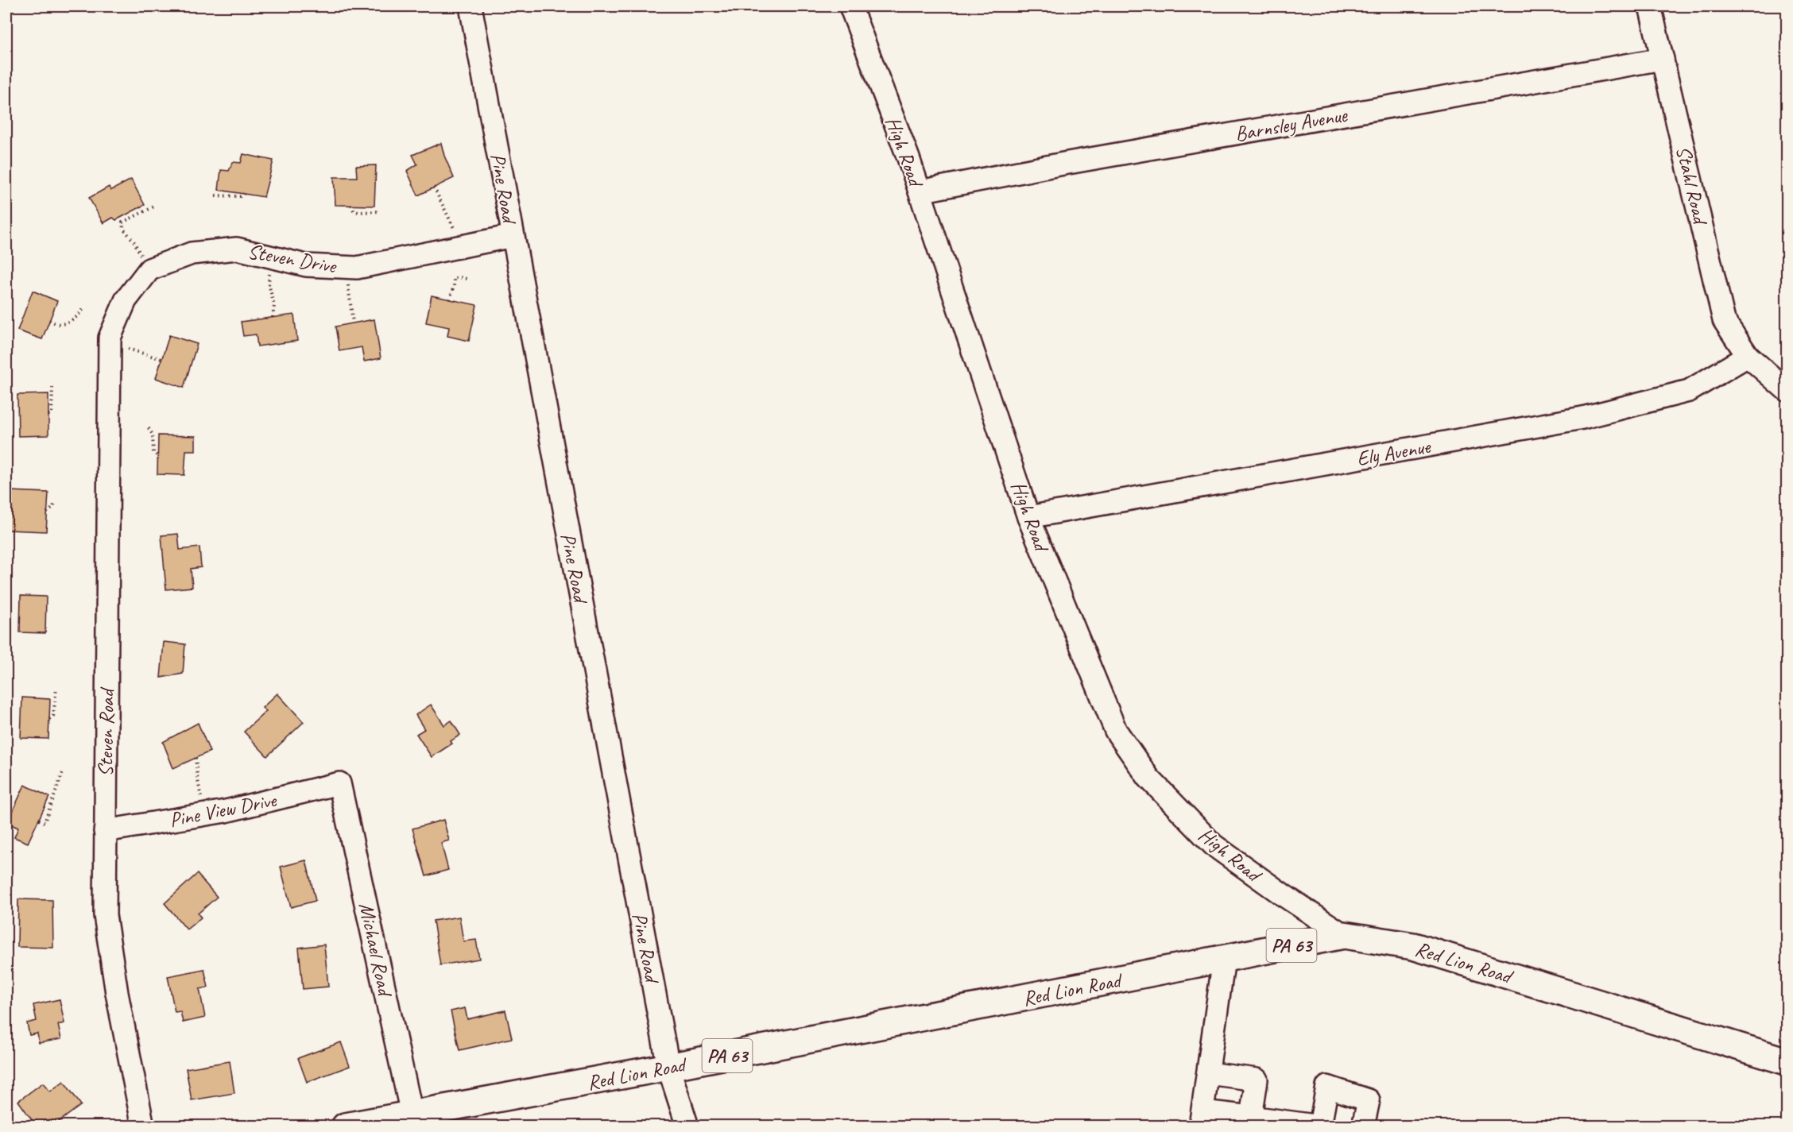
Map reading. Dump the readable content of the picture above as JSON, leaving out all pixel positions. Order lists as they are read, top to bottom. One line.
{"streets":{"main road":["PA 63","Red Lion Road"],"street":["Barnsley Avenue","High Road","Stahl Road","Pine Road","Steven Drive","Ely Avenue","Steven Road","Pine View Drive","Michael Road"]},"crossings":[["Barnsley Avenue","High Road"],["Barnsley Avenue","Stahl Road"],["High Road","Ely Avenue"],["High Road","Red Lion Road"],["Stahl Road","Ely Avenue"],["Pine Road","Steven Drive"],["Pine Road","Red Lion Road"],["Steven Road","Pine View Drive"],["Pine View Drive","Michael Road"],["Michael Road","Red Lion Road"]]}
